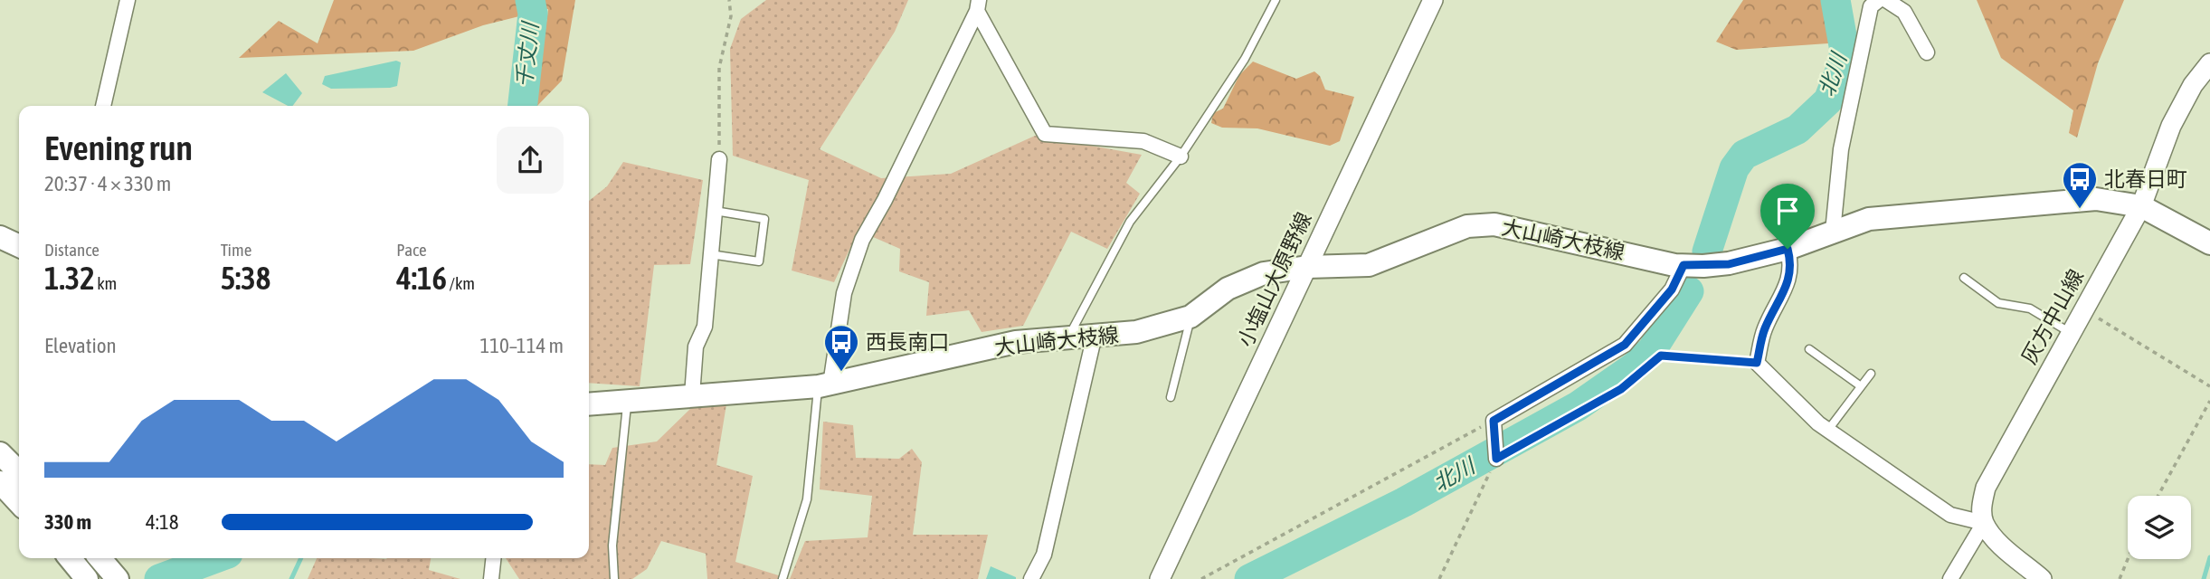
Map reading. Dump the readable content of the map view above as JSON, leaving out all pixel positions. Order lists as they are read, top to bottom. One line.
{"streets":{"main road":["大山崎大枝線","小塩山大原野線","灰方中山線"]},"crossings":[["大山崎大枝線","小塩山大原野線"],["大山崎大枝線","灰方中山線"]],"water":["千丈川","北川"],"places":{"bus stop":["北春日町","西長南口"]},"page":{"heading":["Evening run","20:37 · 4 × 330 m"],"stats":[["Distance","1.32 km"],["Time","5:38"],["Pace","4:16 /km"]],"chart":["Elevation","110–114 m"],"list":[{"name":"330 m","note":"4:18"}]}}
